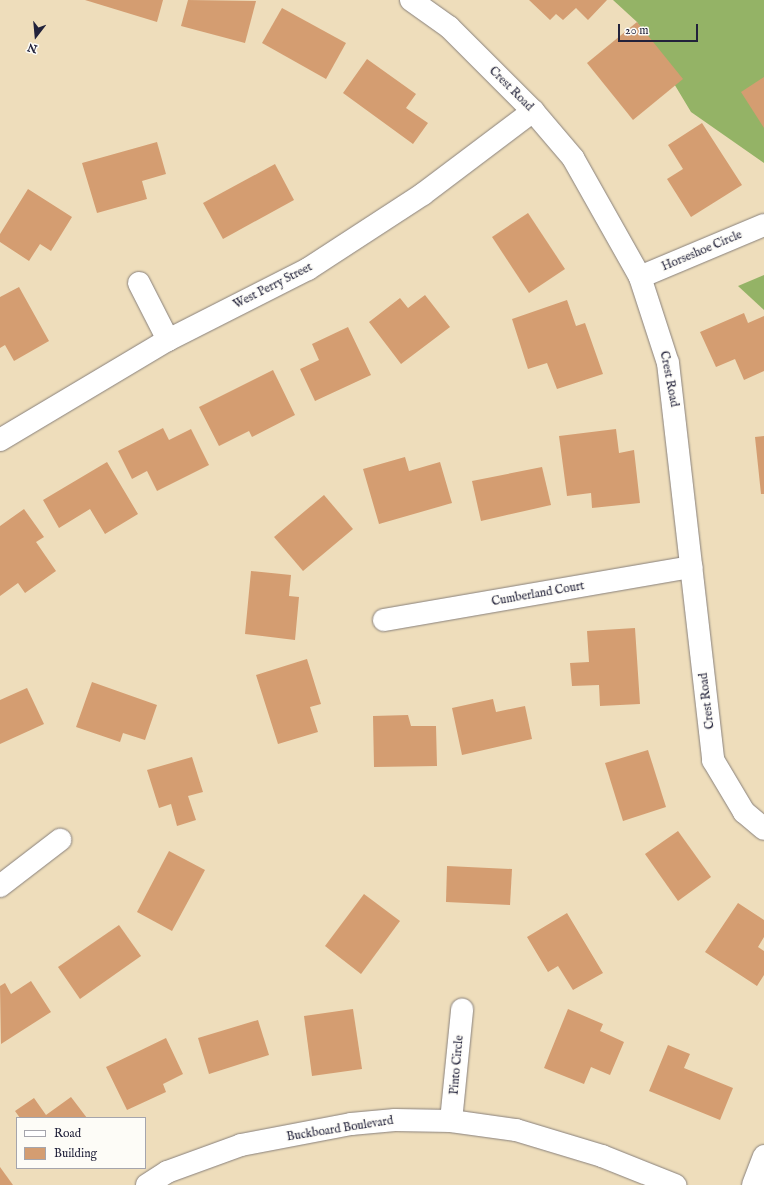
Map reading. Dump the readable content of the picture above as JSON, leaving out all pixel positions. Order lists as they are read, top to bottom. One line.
{"streets":{"street":["Crest Road","Horseshoe Circle","West Perry Street","Cumberland Court","Pinto Circle","Buckboard Boulevard"]},"crossings":[["Crest Road","Horseshoe Circle"],["Crest Road","West Perry Street"],["Crest Road","Cumberland Court"],["Pinto Circle","Buckboard Boulevard"]],"legend":["Road","Building"],"scale_bar":"20 m","north":"bottom"}
